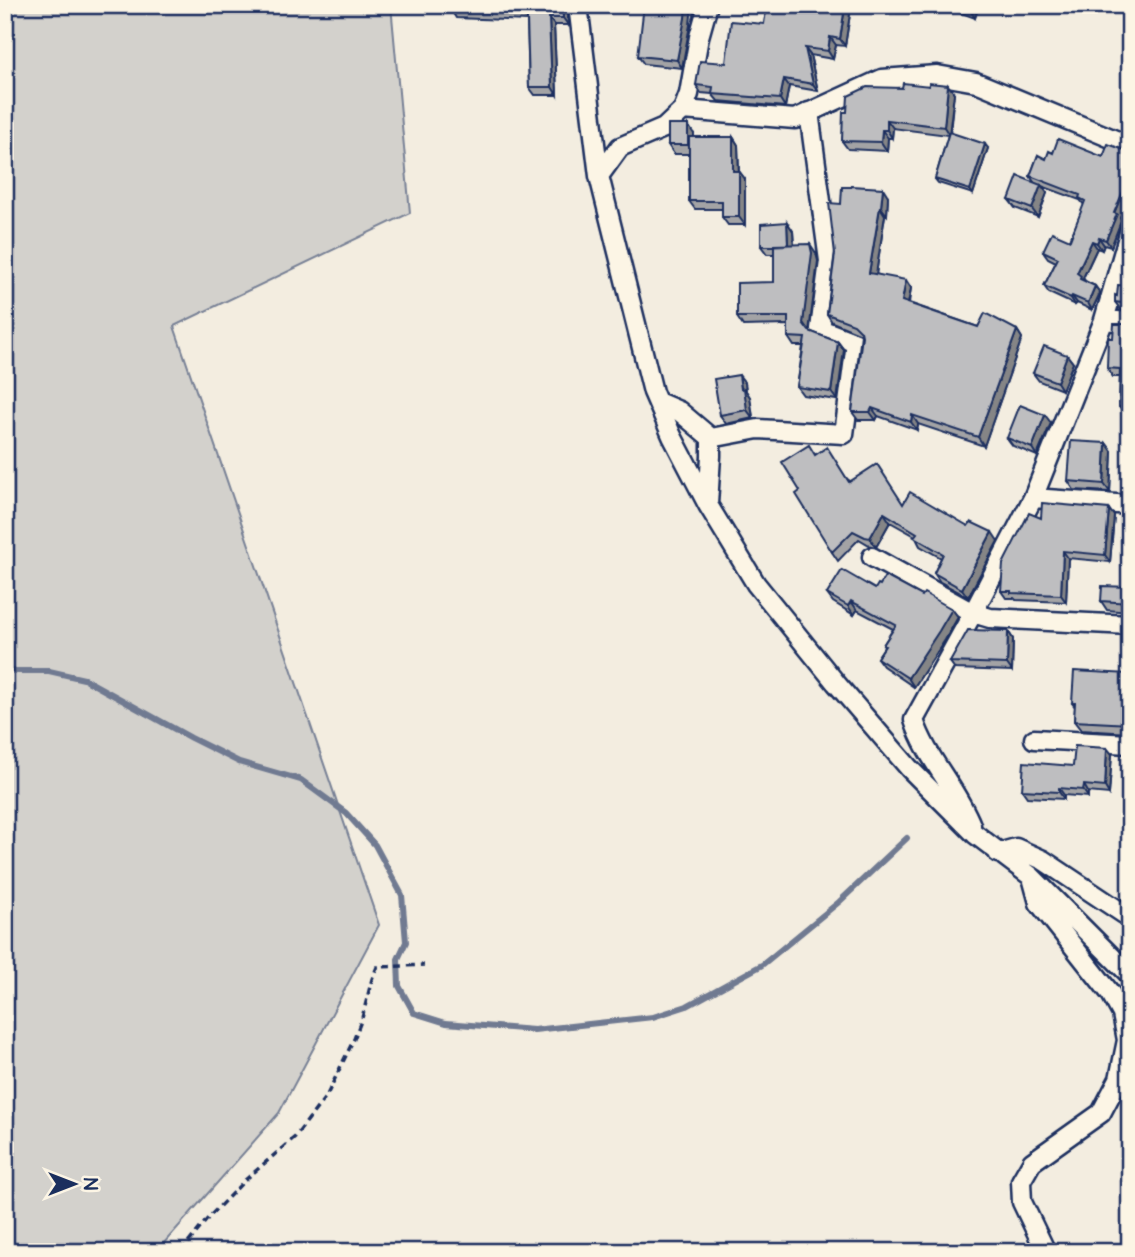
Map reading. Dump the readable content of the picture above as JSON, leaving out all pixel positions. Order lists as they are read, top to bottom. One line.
{"north":"right"}
